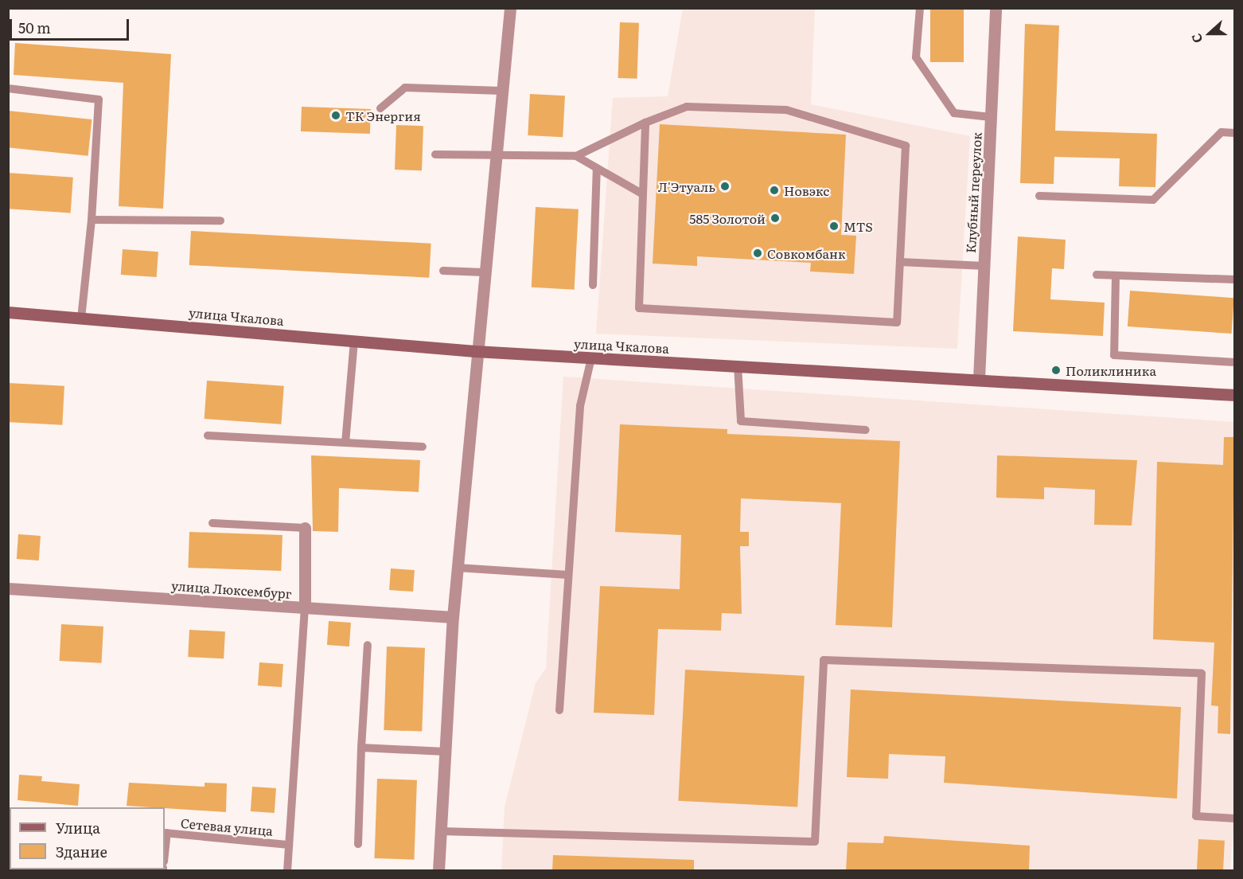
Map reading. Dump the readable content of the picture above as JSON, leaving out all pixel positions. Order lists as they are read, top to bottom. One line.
{"streets":{"street":["Клубный переулок","улица Чкалова","улица Люксембург"],"lane":["Сетевая улица"]},"crossings":[["Клубный переулок","улица Чкалова"]],"places":["ТК Энергия","Л'Этуаль","Новэкс","585 Золотой","MTS","Совкомбанк","Поликлиника"],"legend":["Улица","Здание"],"scale_bar":"50 m","north":"left"}
